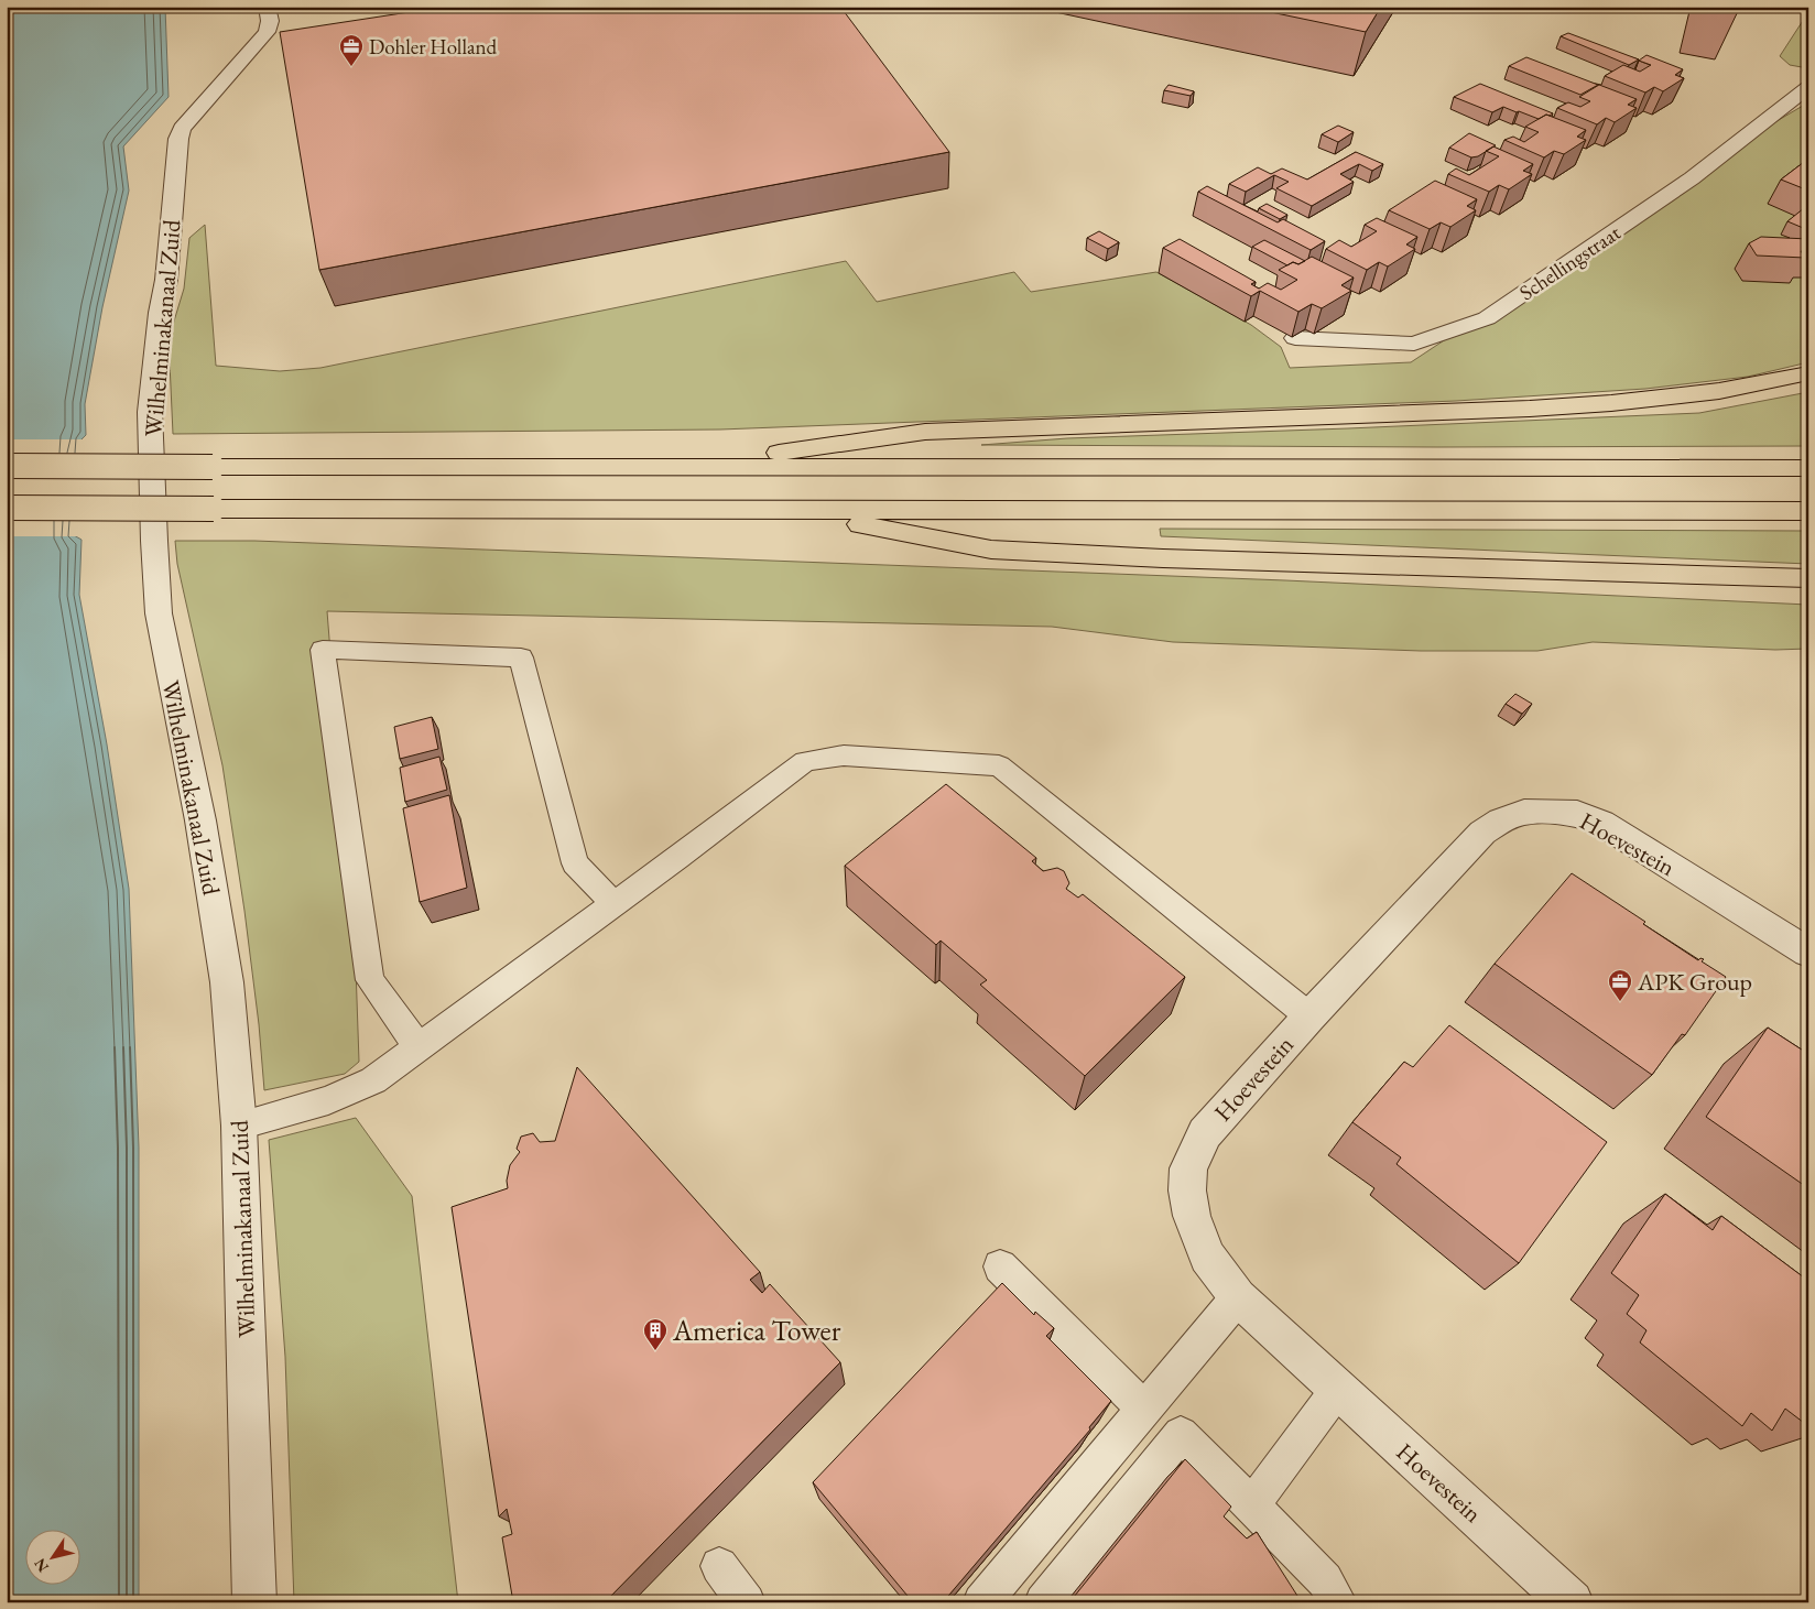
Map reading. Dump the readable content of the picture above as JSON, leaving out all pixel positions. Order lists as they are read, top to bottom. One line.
{"streets":{"street":["Schellingstraat","Wilhelminakanaal Zuid","Hoevestein"]},"places":{"office":["Dohler Holland","APK Group"],"building":["America Tower"]},"north":"bottom left"}
